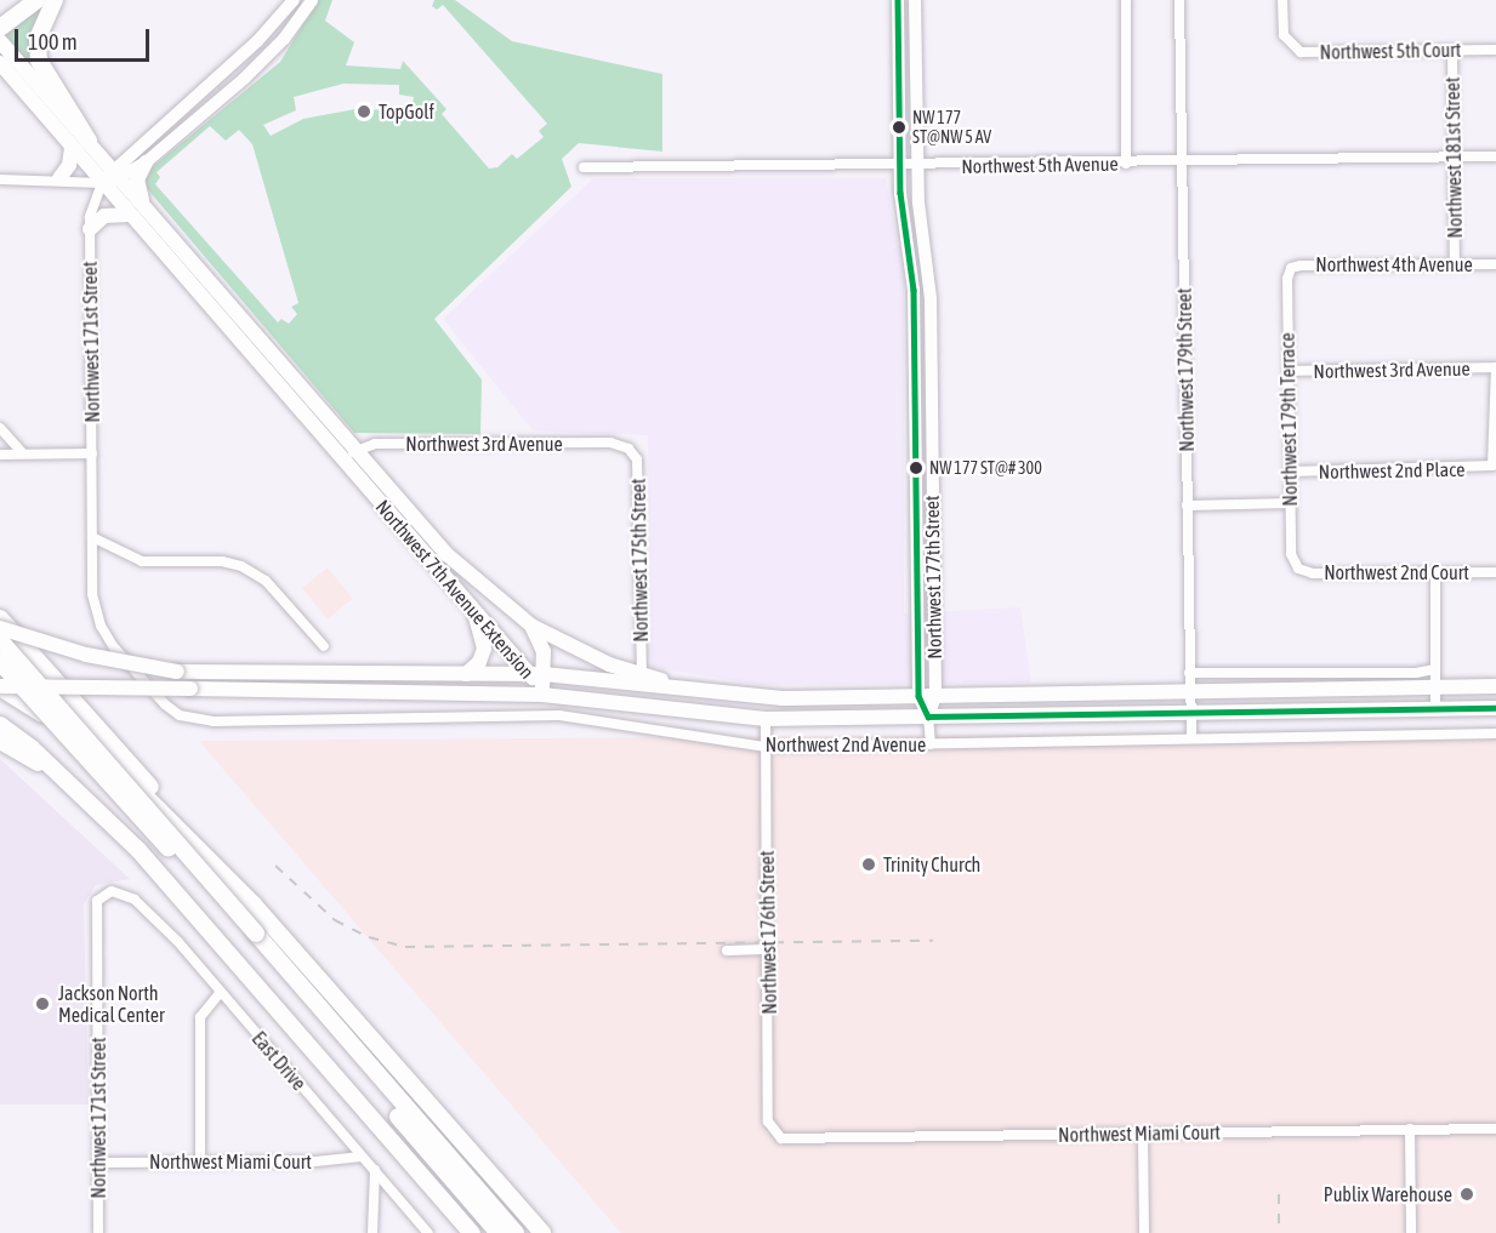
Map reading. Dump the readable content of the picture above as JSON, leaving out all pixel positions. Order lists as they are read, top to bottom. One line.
{"streets":{"main road":["Northwest 7th Avenue Extension","Northwest 2nd Avenue"],"street":["Northwest 5th Court","Northwest 181st Street","Northwest 5th Avenue","Northwest 4th Avenue","Northwest 171st Street","Northwest 179th Street","Northwest 3rd Avenue","Northwest 179th Terrace","Northwest 2nd Place","Northwest 175th Street","Northwest 2nd Court","Northwest 177th Street","Northwest 176th Street","East Drive","Northwest Miami Court"]},"crossings":[["Northwest 5th Court","Northwest 181st Street"],["Northwest 181st Street","Northwest 5th Avenue"],["Northwest 181st Street","Northwest 4th Avenue"],["Northwest 5th Avenue","Northwest 179th Street"],["Northwest 5th Avenue","Northwest 177th Street"],["Northwest 4th Avenue","Northwest 179th Terrace"],["Northwest 171st Street","Northwest 7th Avenue Extension"],["Northwest 171st Street","Northwest 2nd Avenue"],["Northwest 171st Street","East Drive"],["Northwest 171st Street","Northwest Miami Court"],["Northwest 179th Street","Northwest 2nd Avenue"],["Northwest 3rd Avenue","Northwest 179th Terrace"],["Northwest 3rd Avenue","Northwest 2nd Place"],["Northwest 3rd Avenue","Northwest 175th Street"],["Northwest 3rd Avenue","Northwest 7th Avenue Extension"],["Northwest 179th Terrace","Northwest 2nd Place"],["Northwest 179th Terrace","Northwest 2nd Court"],["Northwest 177th Street","Northwest 2nd Avenue"],["Northwest 7th Avenue Extension","Northwest 2nd Avenue"],["Northwest 2nd Avenue","Northwest 176th Street"],["Northwest 176th Street","Northwest Miami Court"],["East Drive","Northwest Miami Court"]],"places":["TopGolf","NW 177 ST@NW 5 AV","NW 177 ST@# 300","Trinity Church","Jackson North Medical Center","Publix Warehouse"],"scale_bar":"100 m"}
